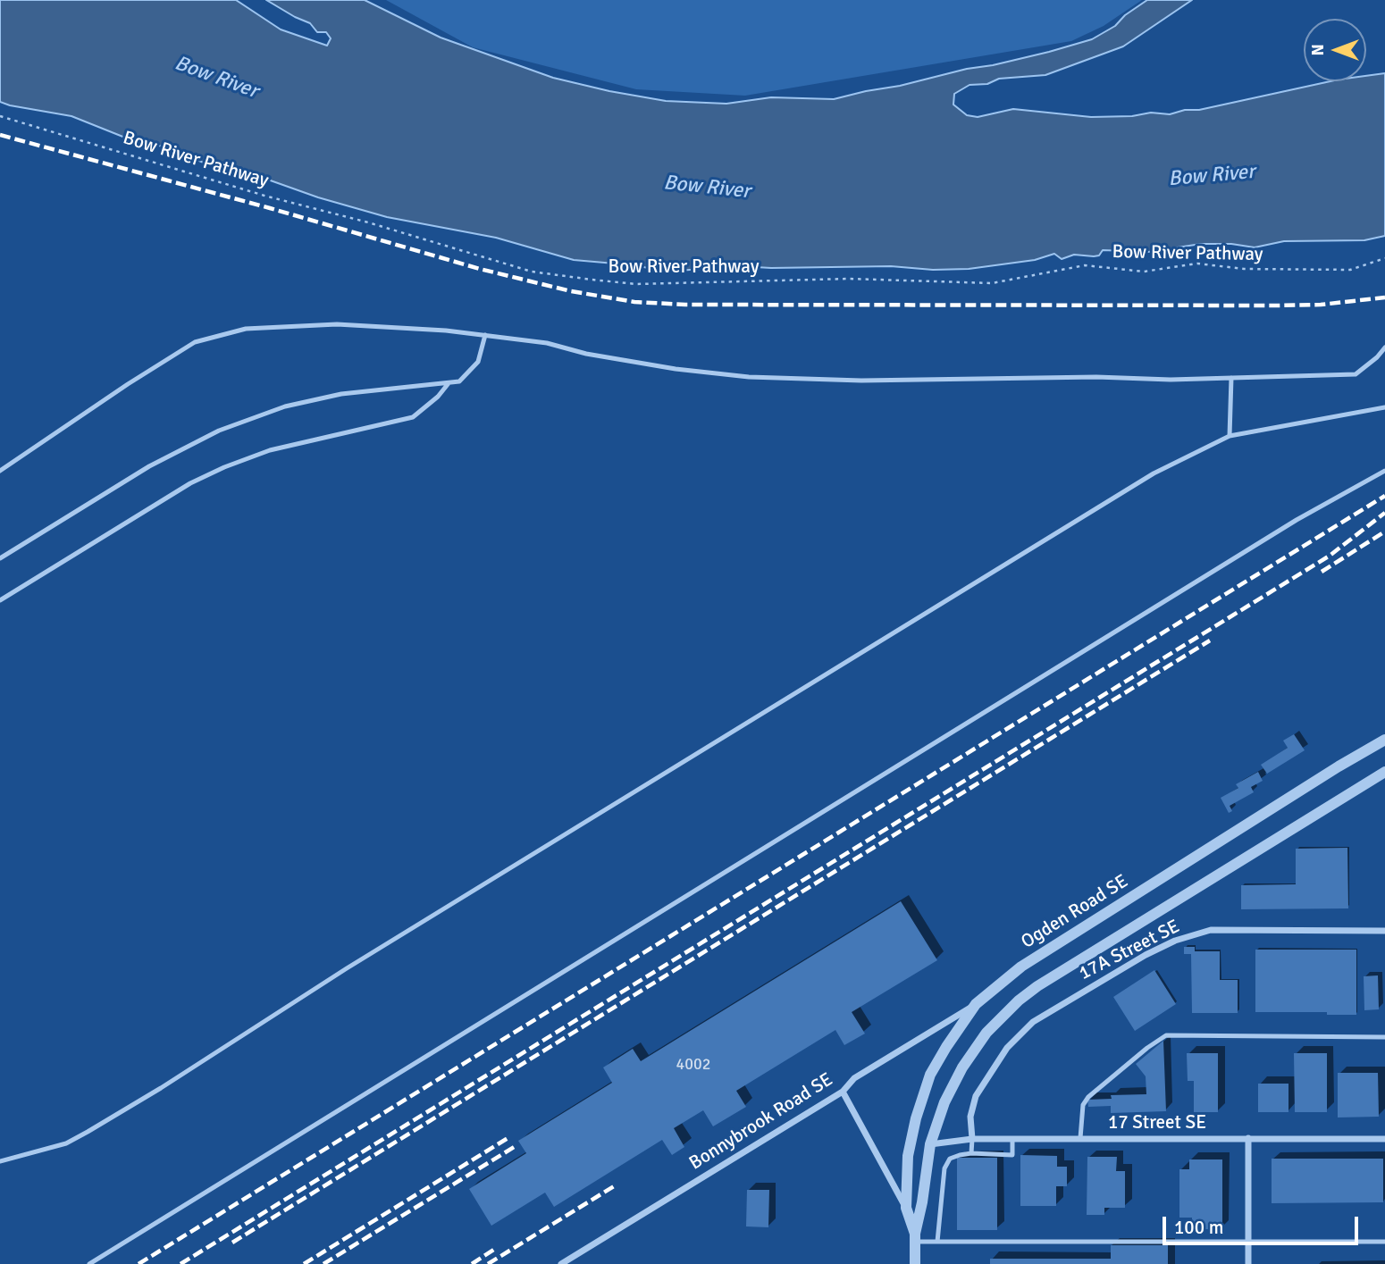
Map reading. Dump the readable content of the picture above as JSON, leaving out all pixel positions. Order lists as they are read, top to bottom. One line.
{"streets":{"street":["Ogden Road SE","17A Street SE","Bonnybrook Road SE","17 Street SE"],"path":["Bow River Pathway"]},"crossings":[["Ogden Road SE","Bonnybrook Road SE"],["Ogden Road SE","17 Street SE"],["17A Street SE","17 Street SE"]],"water":["Bow River"],"house_numbers":["4002"],"scale_bar":"100 m","north":"left"}
